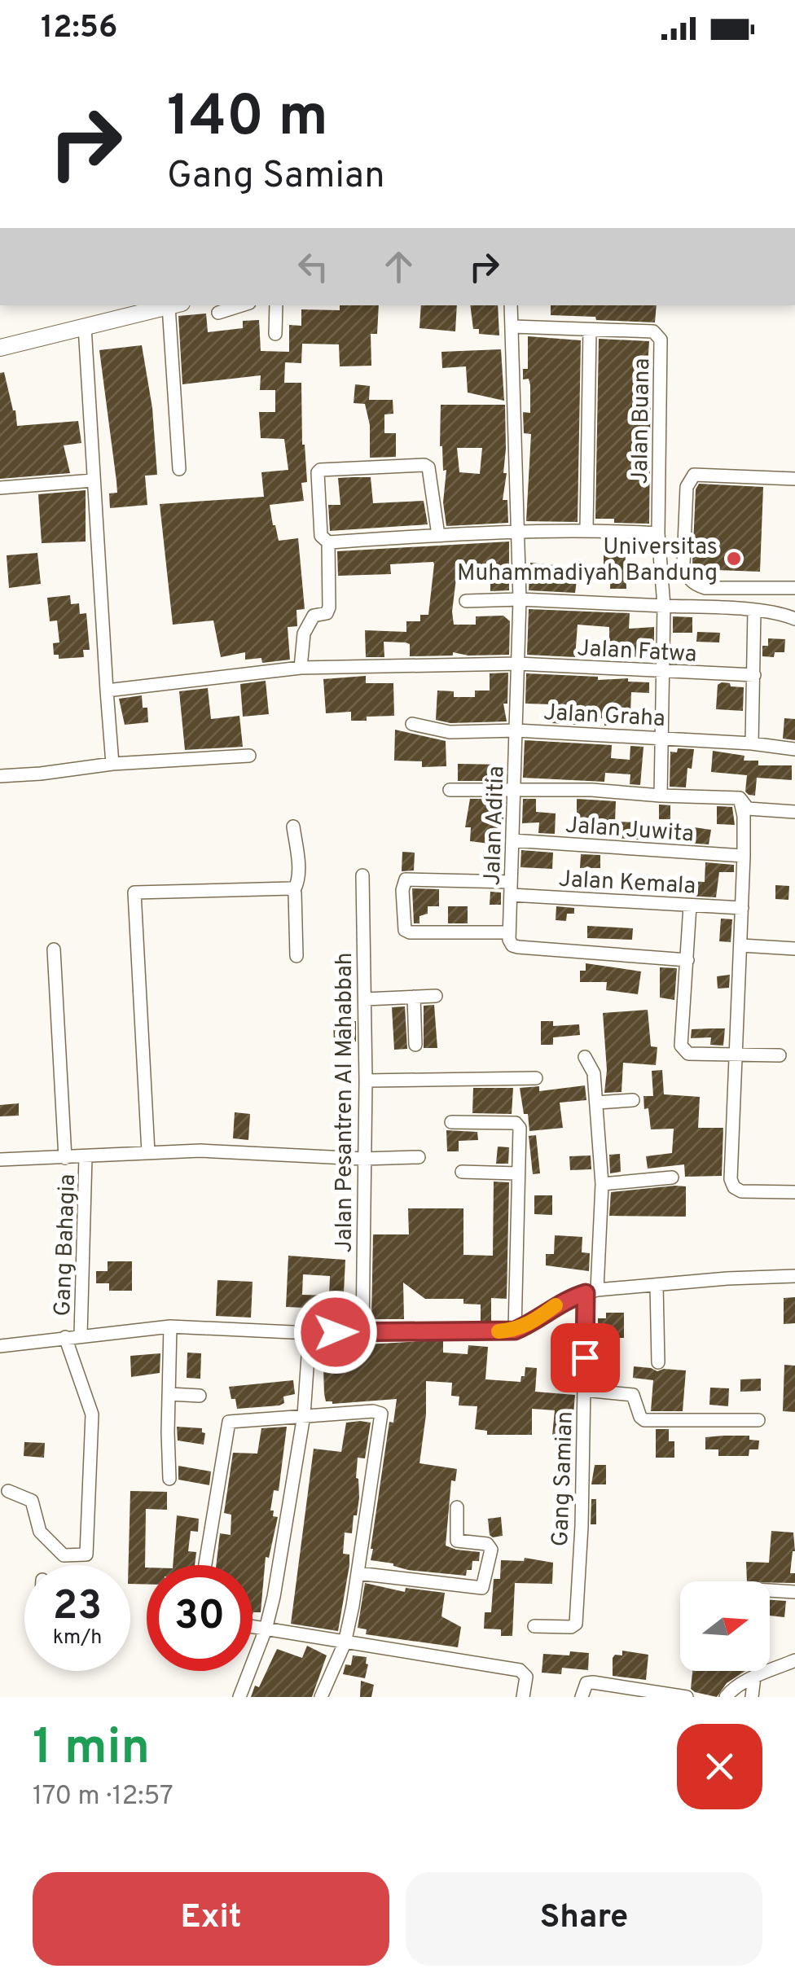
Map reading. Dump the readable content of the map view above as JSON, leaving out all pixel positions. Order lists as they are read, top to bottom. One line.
{"streets":{"street":["Jalan Buana","Jalan Fatwa","Jalan Graha","Jalan Aditia","Jalan Juwita","Jalan Kemala","Jalan Pesantren Al Mahabbah","Gang Bahagia","Gang Samian"]},"crossings":[["Jalan Buana","Jalan Fatwa"],["Jalan Buana","Jalan Graha"],["Jalan Buana","Jalan Aditia"],["Jalan Fatwa","Jalan Aditia"],["Jalan Graha","Jalan Aditia"],["Jalan Aditia","Jalan Juwita"],["Jalan Aditia","Jalan Kemala"]],"places":["Universitas Muhammadiyah Bandung"],"north":"right","page":{"status":"12:56","turn":["140 m","Gang Samian"],"speed":"23 km/h","limit":"30","heading":["1 min","170 m · 12:57"],"buttons":["Exit","Share"]}}
